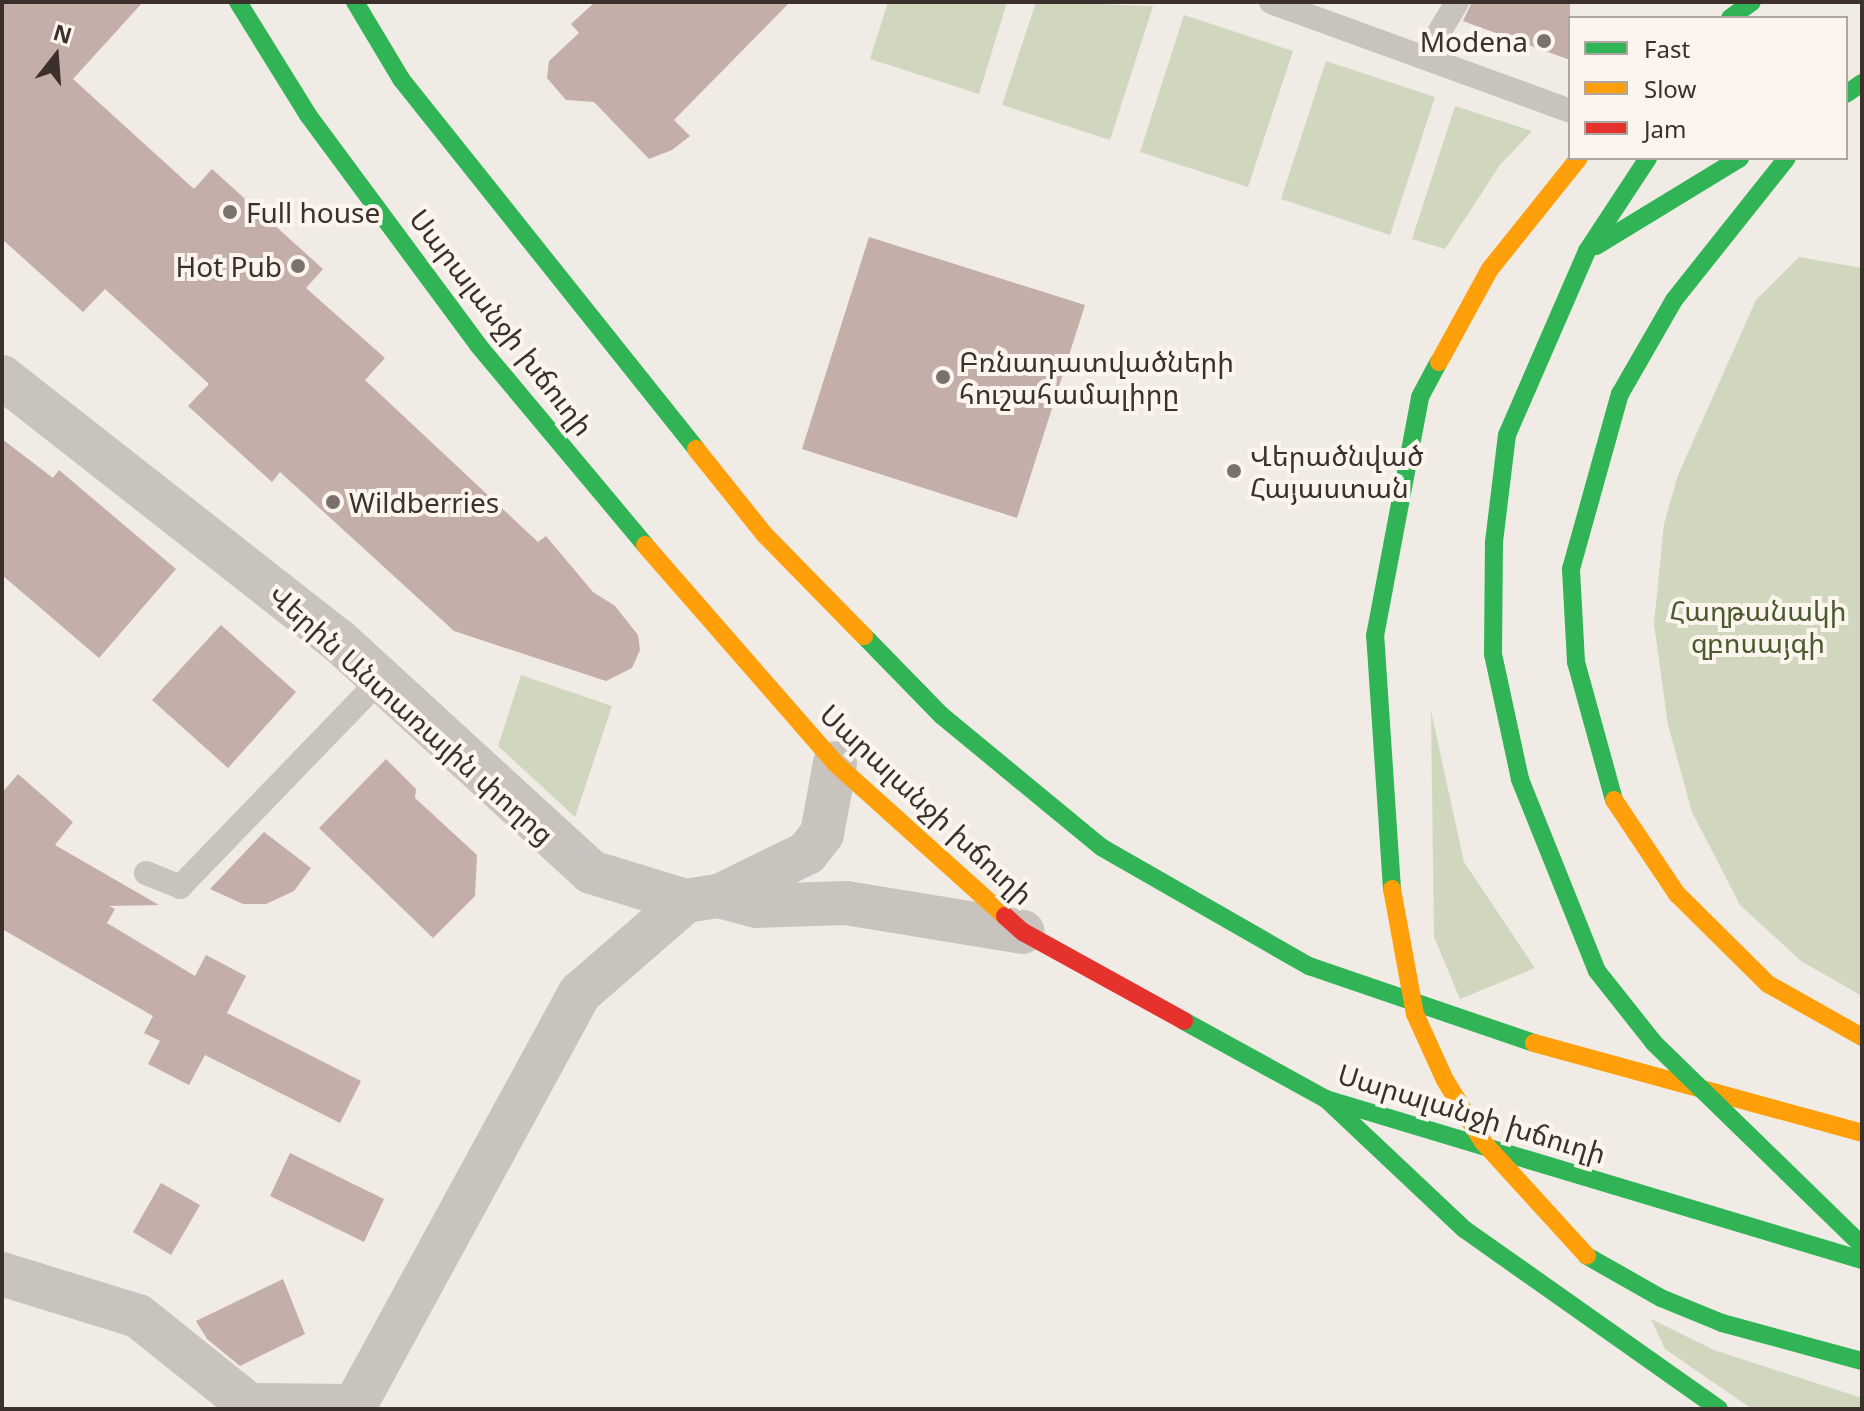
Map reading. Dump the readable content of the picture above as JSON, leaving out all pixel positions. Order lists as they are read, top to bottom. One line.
{"streets":{"main road":["Սարալանջի խճուղի"],"street":["Վերին Անտառային փողոց"]},"crossings":[["Սարալանջի խճուղի","Վերին Անտառային փողոց"]],"parks":["Հաղթանակի զբոսայգի"],"places":["Modena","Full house","Hot Pub","Բռնադատվածների հուշահամալիրը","Վերածնված Հայաստան","Wildberries"],"legend":["Fast","Slow","Jam"],"north":"top"}
